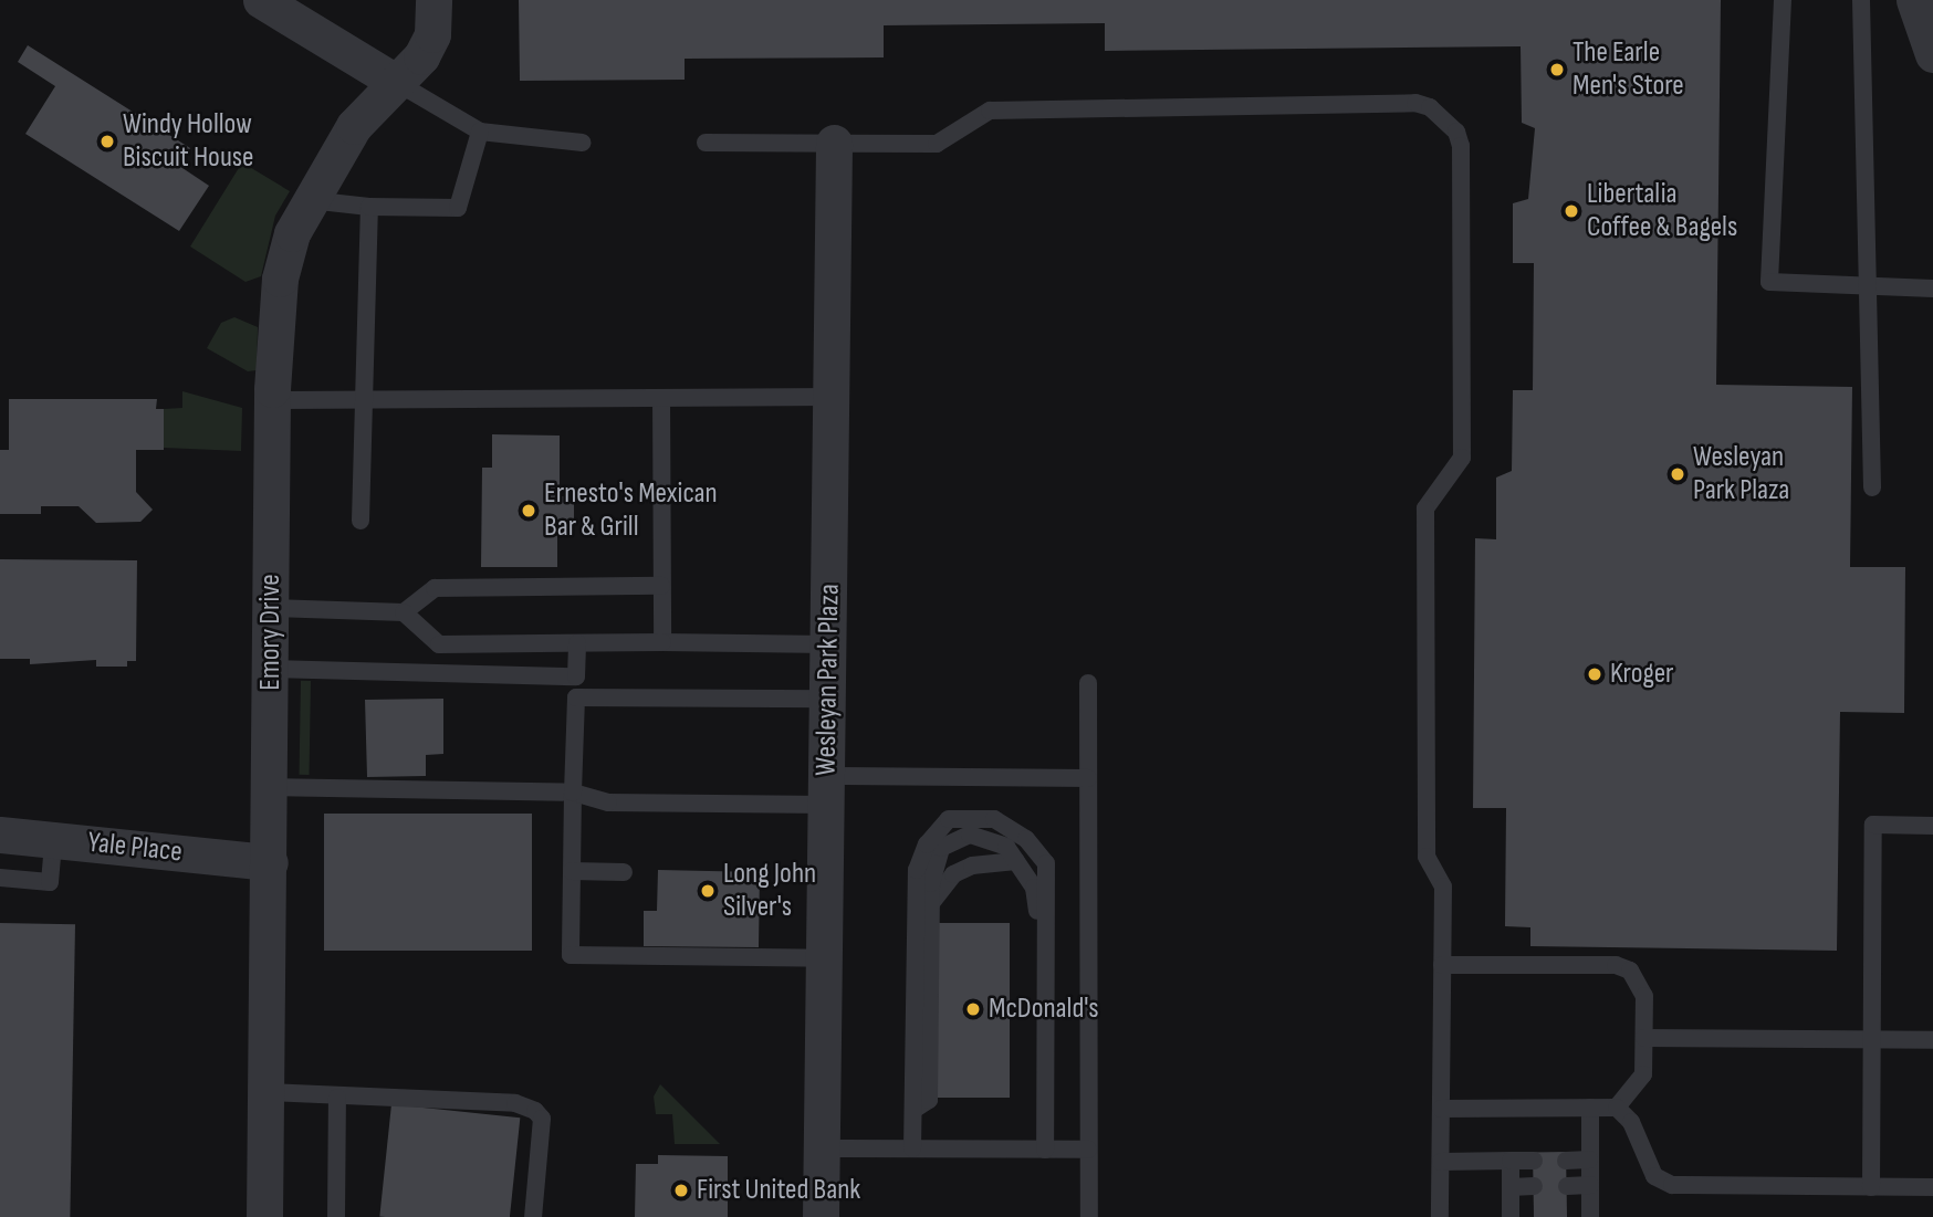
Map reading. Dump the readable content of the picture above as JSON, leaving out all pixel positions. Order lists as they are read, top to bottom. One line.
{"streets":{"street":["Emory Drive","Wesleyan Park Plaza","Yale Place"]},"crossings":[["Emory Drive","Yale Place"]],"places":["The Earle Men's Store","Windy Hollow Biscuit House","Libertalia Coffee & Bagels","Wesleyan Park Plaza","Ernesto's Mexican Bar & Grill","Kroger","Long John Silver's","McDonald's","First United Bank"]}
